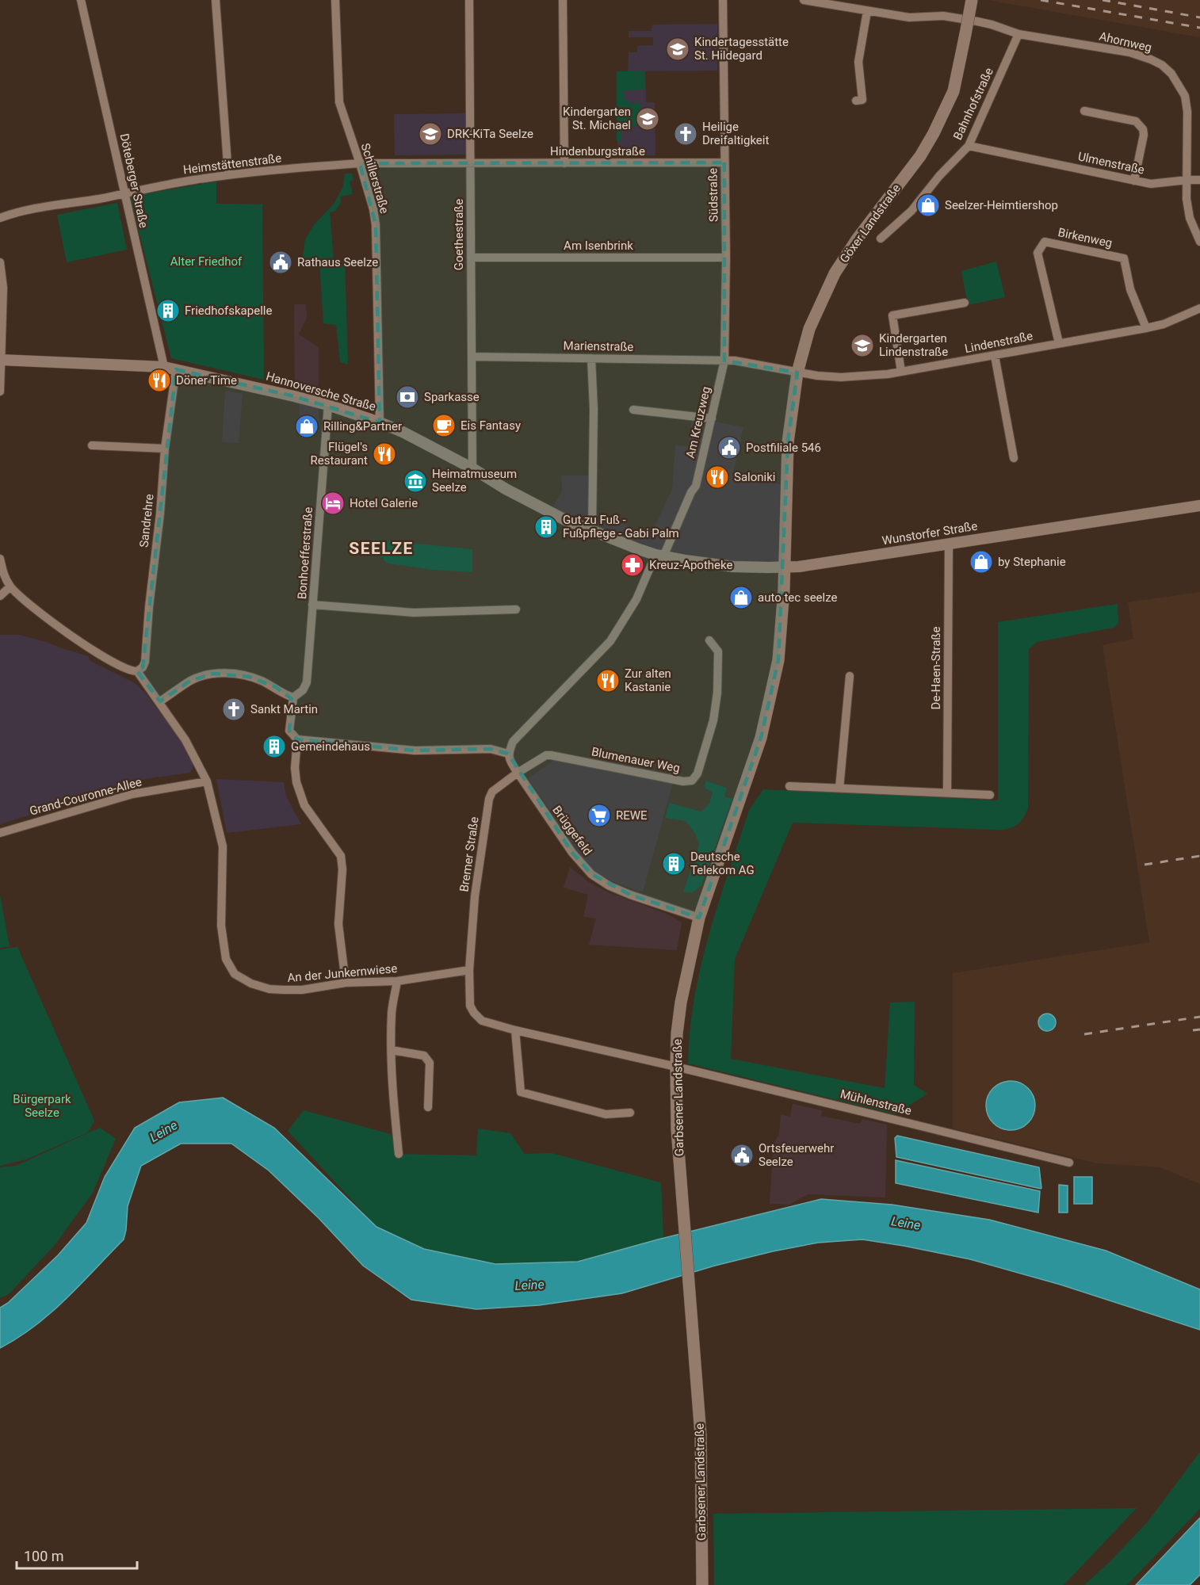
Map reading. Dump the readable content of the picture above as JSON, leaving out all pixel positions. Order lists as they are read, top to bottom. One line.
{"streets":{"main road":["Göxer Landstraße","Garbsener Landstraße"],"street":["Ahornweg","Bahnhofstraße","Hindenburgstraße","Ulmenstraße","Heimstättenstraße","Schillerstraße","Döteberger Straße","Südstraße","Goethestraße","Birkenweg","Am Isenbrink","Lindenstraße","Marienstraße","Hannoversche Straße","Am Kreuzweg","Sandrehre","Wunstorfer Straße","Bonhoefferstraße","De-Haen-Straße","Blumenauer Weg","Grand-Couronne-Allee","Brüggefeld","Bremer Straße","An der Junkernwiese","Mühlenstraße"]},"crossings":[["Ahornweg","Bahnhofstraße"],["Ahornweg","Ulmenstraße"],["Bahnhofstraße","Ulmenstraße"],["Hindenburgstraße","Heimstättenstraße"],["Hindenburgstraße","Südstraße"],["Hindenburgstraße","Goethestraße"],["Heimstättenstraße","Schillerstraße"],["Heimstättenstraße","Döteberger Straße"],["Heimstättenstraße","Goethestraße"],["Schillerstraße","Hannoversche Straße"],["Döteberger Straße","Hannoversche Straße"],["Südstraße","Am Isenbrink"],["Südstraße","Marienstraße"],["Südstraße","Am Kreuzweg"],["Göxer Landstraße","Lindenstraße"],["Göxer Landstraße","Wunstorfer Straße"],["Göxer Landstraße","Garbsener Landstraße"],["Goethestraße","Am Isenbrink"],["Goethestraße","Marienstraße"],["Goethestraße","Hannoversche Straße"],["Birkenweg","Lindenstraße"],["Marienstraße","Am Kreuzweg"],["Hannoversche Straße","Am Kreuzweg"],["Hannoversche Straße","Sandrehre"],["Hannoversche Straße","Wunstorfer Straße"],["Hannoversche Straße","Bonhoefferstraße"],["Am Kreuzweg","Wunstorfer Straße"],["Sandrehre","An der Junkernwiese"],["Wunstorfer Straße","De-Haen-Straße"],["Wunstorfer Straße","Garbsener Landstraße"],["Blumenauer Weg","Brüggefeld"],["Blumenauer Weg","Bremer Straße"],["Grand-Couronne-Allee","An der Junkernwiese"],["Brüggefeld","Bremer Straße"],["Brüggefeld","Garbsener Landstraße"],["Bremer Straße","An der Junkernwiese"],["Bremer Straße","Garbsener Landstraße"],["Bremer Straße","Mühlenstraße"],["Garbsener Landstraße","Mühlenstraße"]],"districts":["SEELZE"],"water":["Leine"],"parks":["Alter Friedhof","Bürgerpark Seelze"],"places":{"school or university":["Kindertagesstätte St. Hildegard","Kindergarten St. Michael","DRK-KiTa Seelze","Kindergarten Lindenstraße"],"church":["Heilige Dreifaltigkeit","Sankt Martin"],"shop":["Seelzer-Heimtiershop","Rilling&Partner","by Stephanie","auto tec seelze"],"public building":["Rathaus Seelze","Postfiliale 546","Ortsfeuerwehr Seelze"],"building":["Friedhofskapelle","Gut zu Fuß - Fußpflege - Gabi Palm","Gemeindehaus","Deutsche Telekom AG"],"restaurant":["Döner Time","Flügel's Restaurant","Saloniki","Zur alten Kastanie"],"bank":["Sparkasse"],"cafe":["Eis Fantasy"],"museum":["Heimatmuseum Seelze"],"hotel":["Hotel Galerie"],"pharmacy":["Kreuz-Apotheke"],"supermarket":["REWE"]},"scale_bar":"100 m"}
